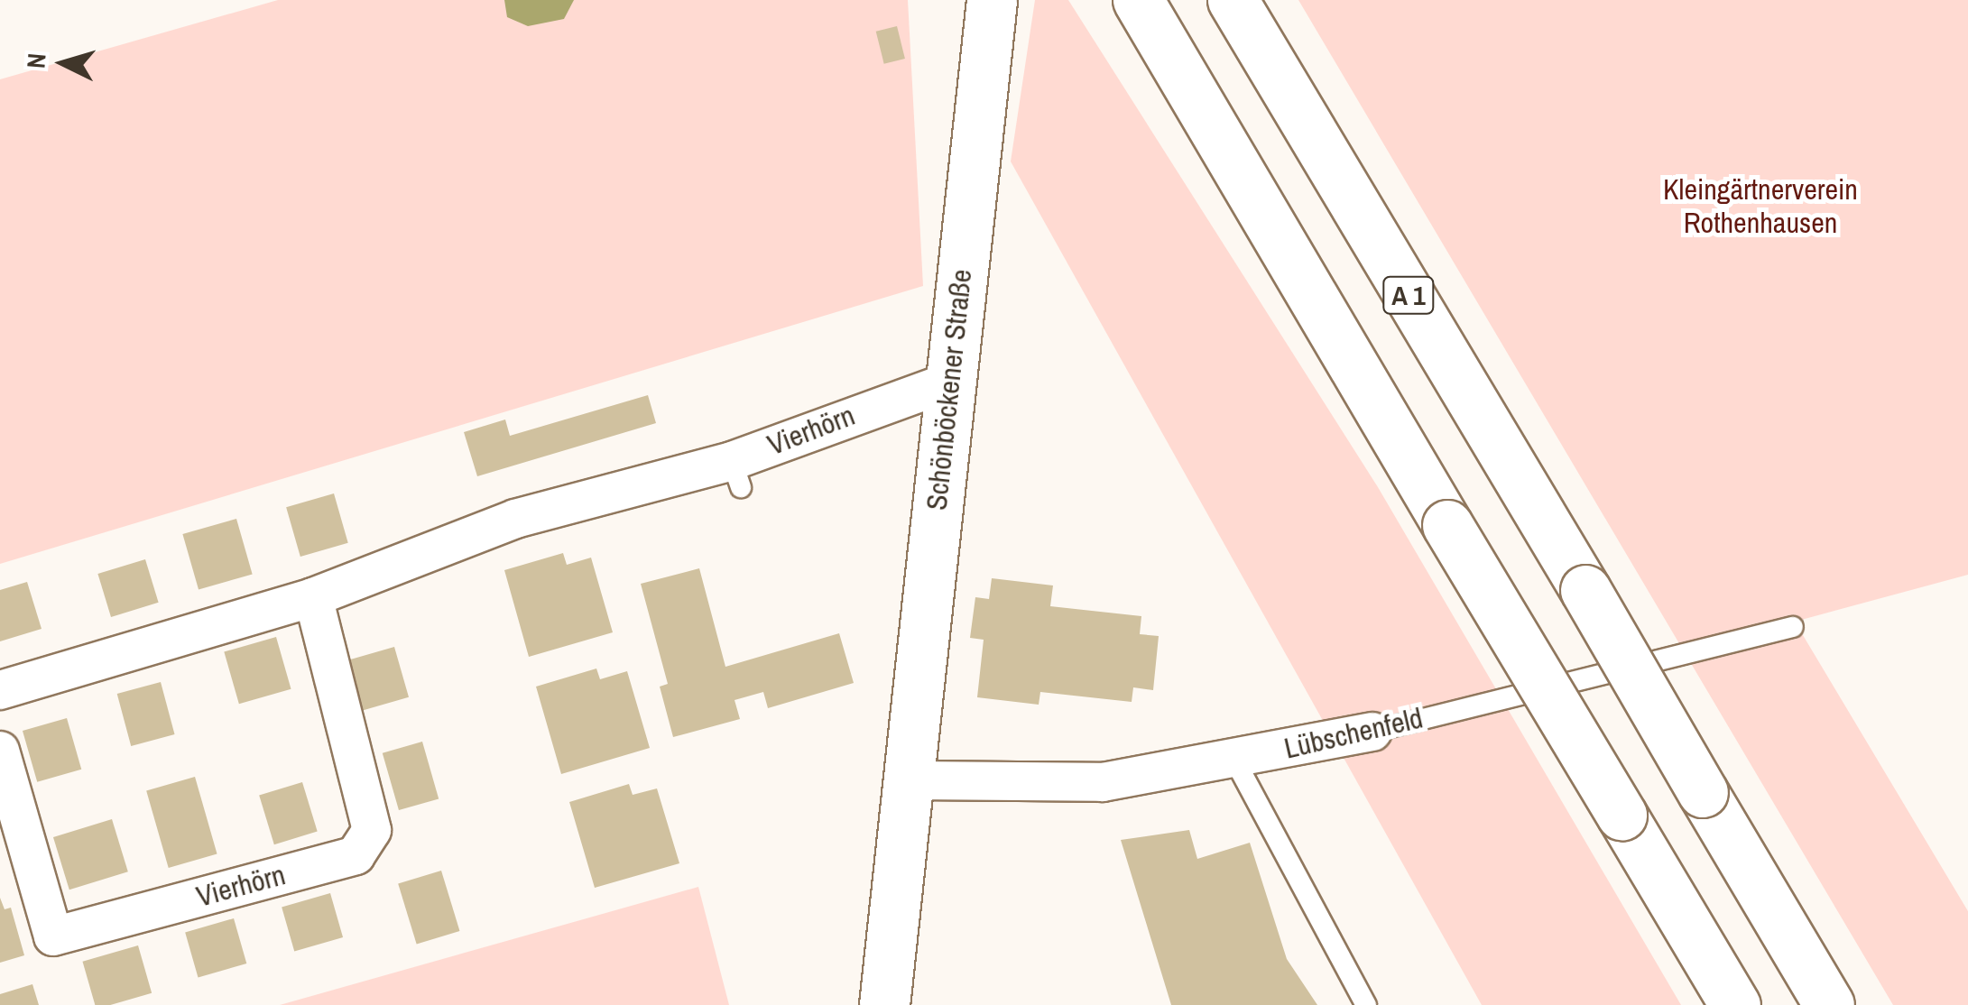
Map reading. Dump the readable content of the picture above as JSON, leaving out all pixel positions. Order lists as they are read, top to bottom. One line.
{"streets":{"main road":["A 1","Schönböckener Straße"],"street":["Vierhörn","Lübschenfeld"]},"crossings":[["Schönböckener Straße","Vierhörn"],["Schönböckener Straße","Lübschenfeld"]],"parks":["Kleingärtnerverein Rothenhausen"],"north":"left"}
